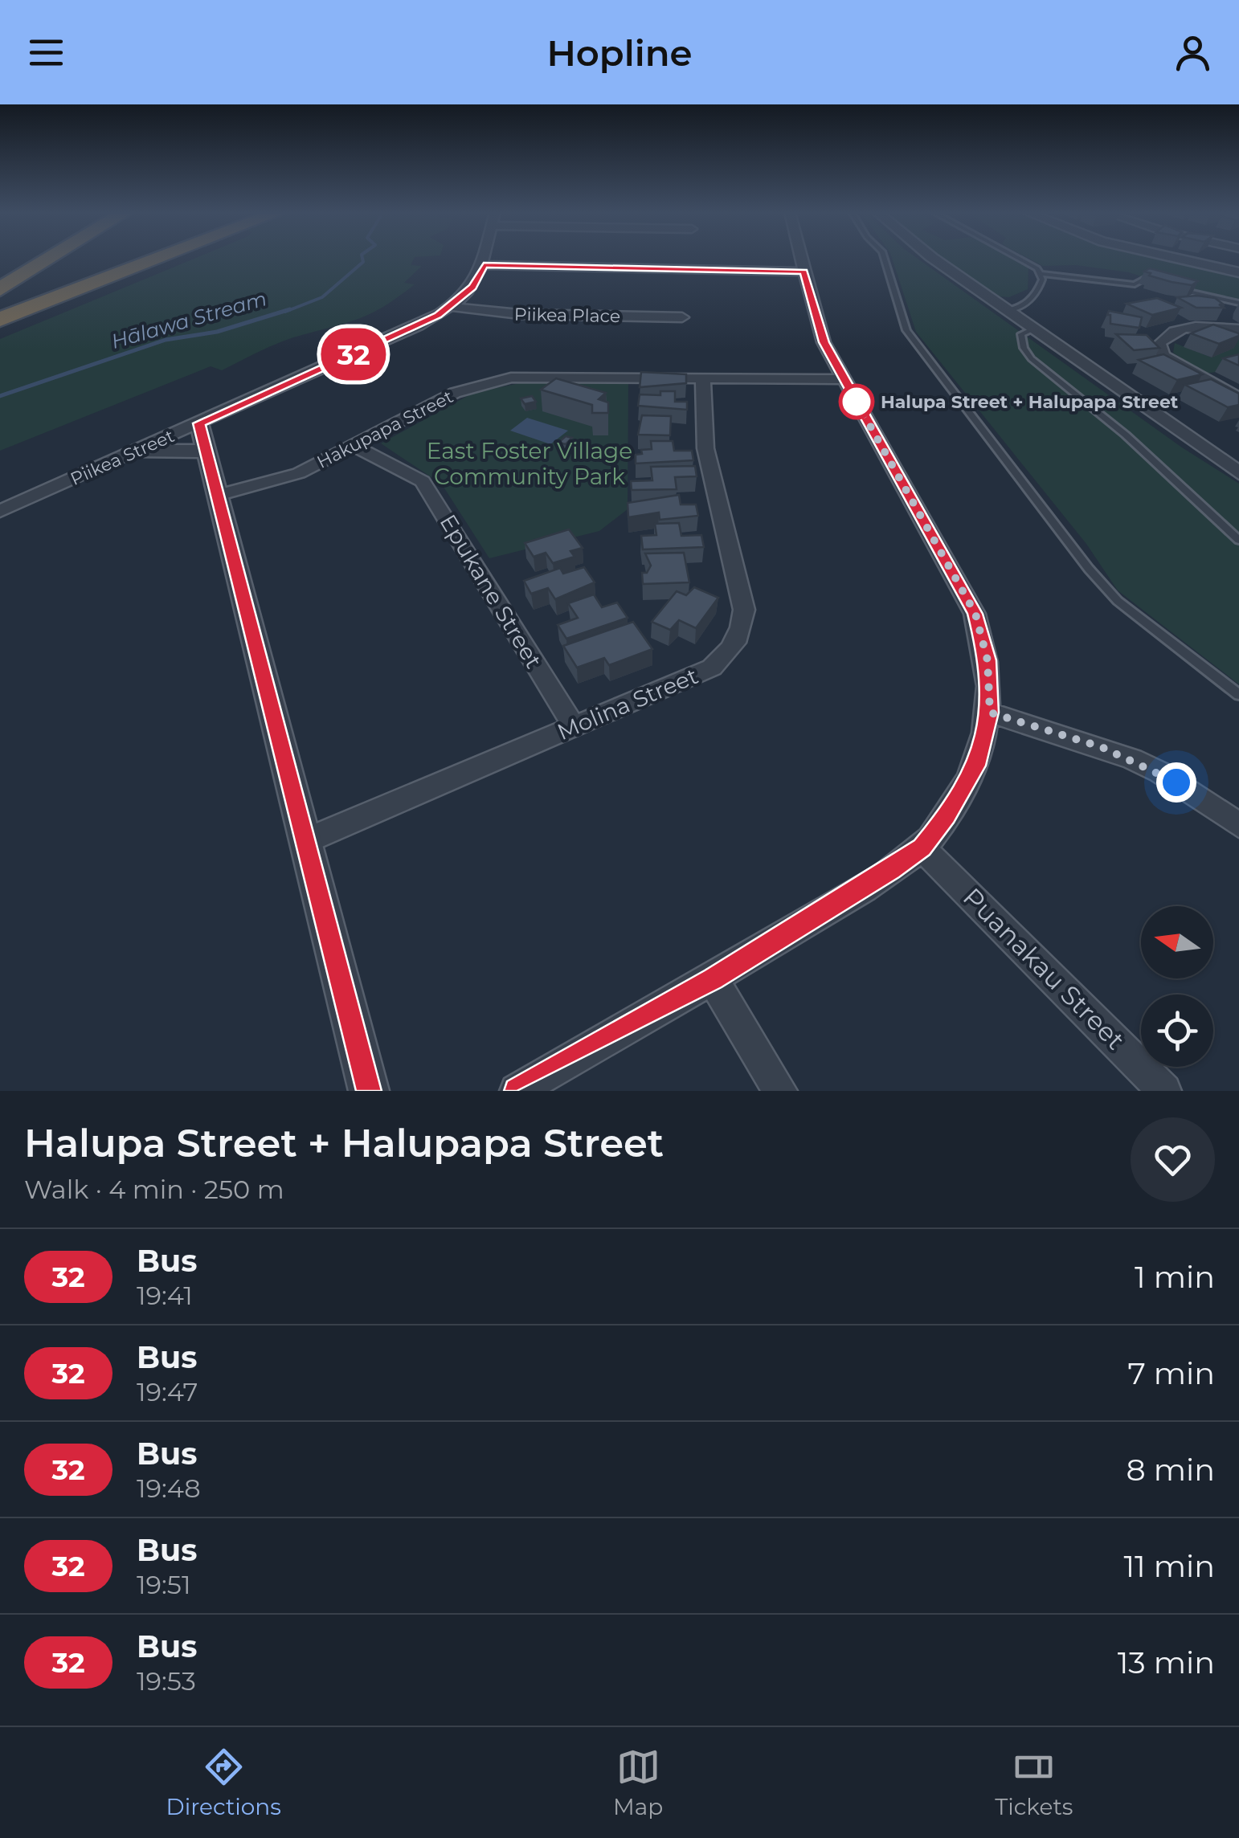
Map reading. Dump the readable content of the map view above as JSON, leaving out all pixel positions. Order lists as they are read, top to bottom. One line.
{"streets":{"street":["Piikea Place","Hakupapa Street","Piikea Street","Epukane Street","Molina Street","Puanakau Street"]},"crossings":[["Piikea Place","Piikea Street"],["Hakupapa Street","Epukane Street"],["Hakupapa Street","Molina Street"],["Epukane Street","Molina Street"]],"water":["Hālawa Stream"],"parks":["East Foster Village Community Park"],"places":["Halupa Street + Halupapa Street"],"lines":["bus line 32"],"north":"left","page":{"header":"Hopline","on_map":"32","heading":["Halupa Street + Halupapa Street","Walk · 4 min · 250 m"],"list":[{"mark":"32","name":"Bus","note":"19:41","value":"1 min"},{"mark":"32","name":"Bus","note":"19:47","value":"7 min"},{"mark":"32","name":"Bus","note":"19:48","value":"8 min"},{"mark":"32","name":"Bus","note":"19:51","value":"11 min"},{"mark":"32","name":"Bus","note":"19:53","value":"13 min"}],"tabs":["Directions","Map","Tickets"]}}
